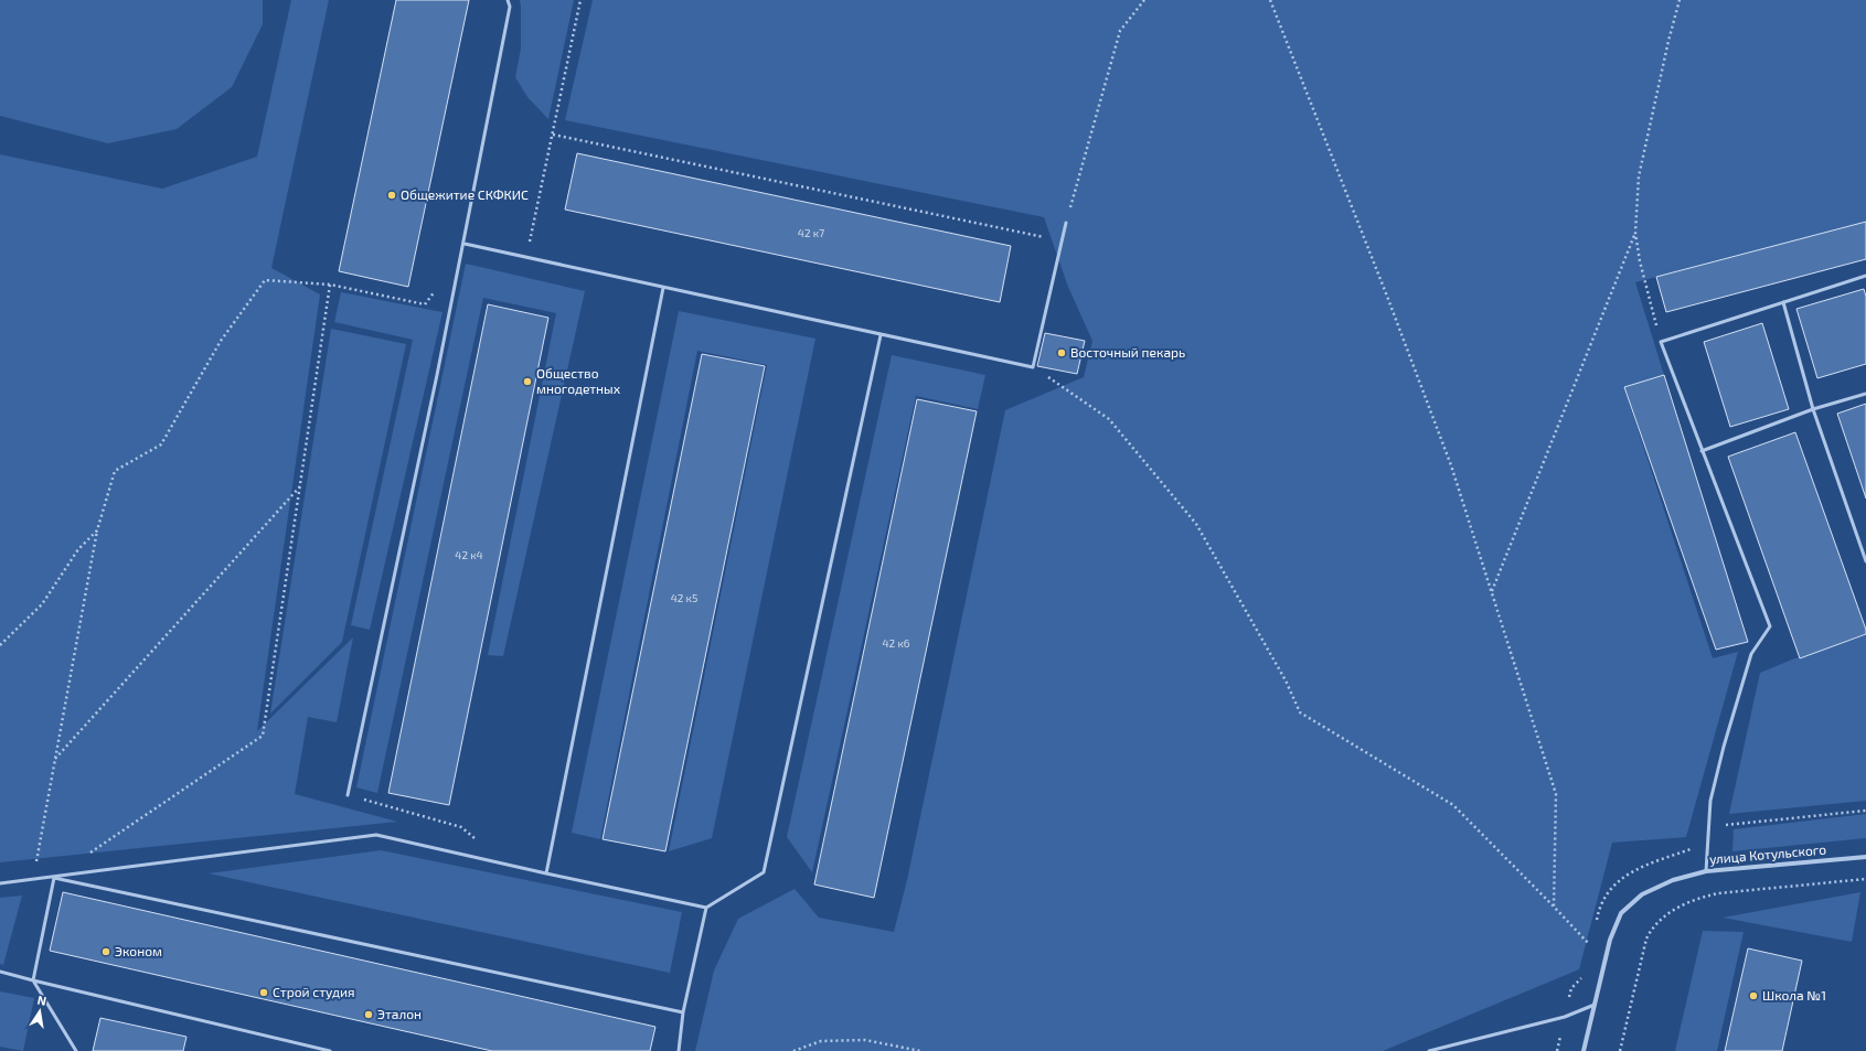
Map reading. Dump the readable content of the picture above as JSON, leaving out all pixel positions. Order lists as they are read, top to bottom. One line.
{"streets":{"street":["улица Котульского"]},"places":["Общежитие СКФКИС","Восточный пекарь","Общество многодетных","Эконом","Строй студия","Школа №1","Эталон"],"house_numbers":["42 к7","42 к4","42 к5","42 к6"],"north":"top"}
